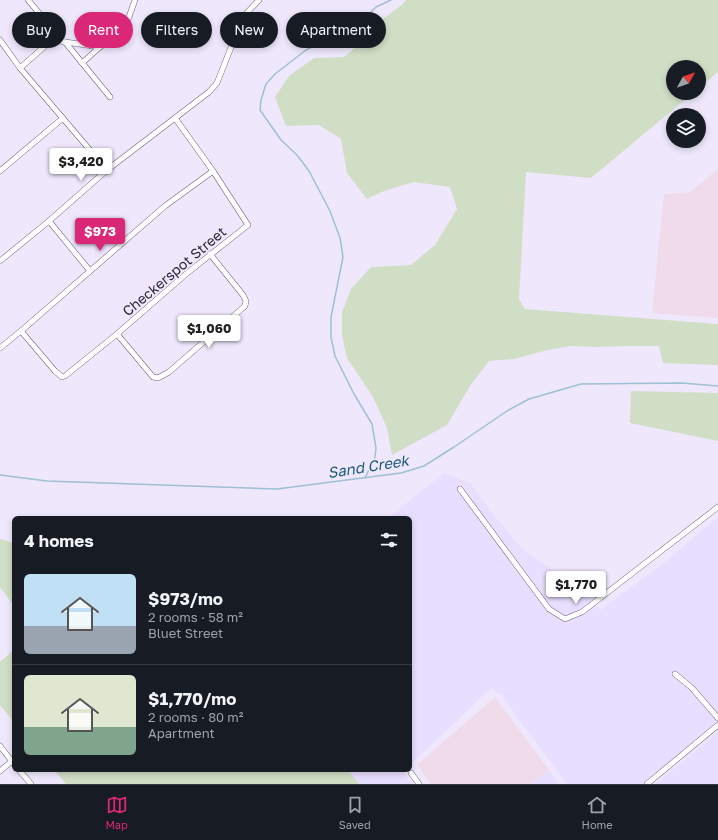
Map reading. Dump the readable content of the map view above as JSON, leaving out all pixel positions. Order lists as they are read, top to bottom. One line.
{"streets":{"street":["Checkerspot Street"]},"water":["Sand Creek"],"north":"top right","page":{"chip":["Buy","Rent","Filters","New","Apartment"],"price":["$3,420","$973","$1,060","$1,770"],"heading":"4 homes","list":[{"name":"$973/mo","note":"2 rooms · 58 m² · Bluet Street"},{"name":"$1,770/mo","note":"2 rooms · 80 m² · Apartment"}],"tabs":["Map","Saved","Home"]}}
